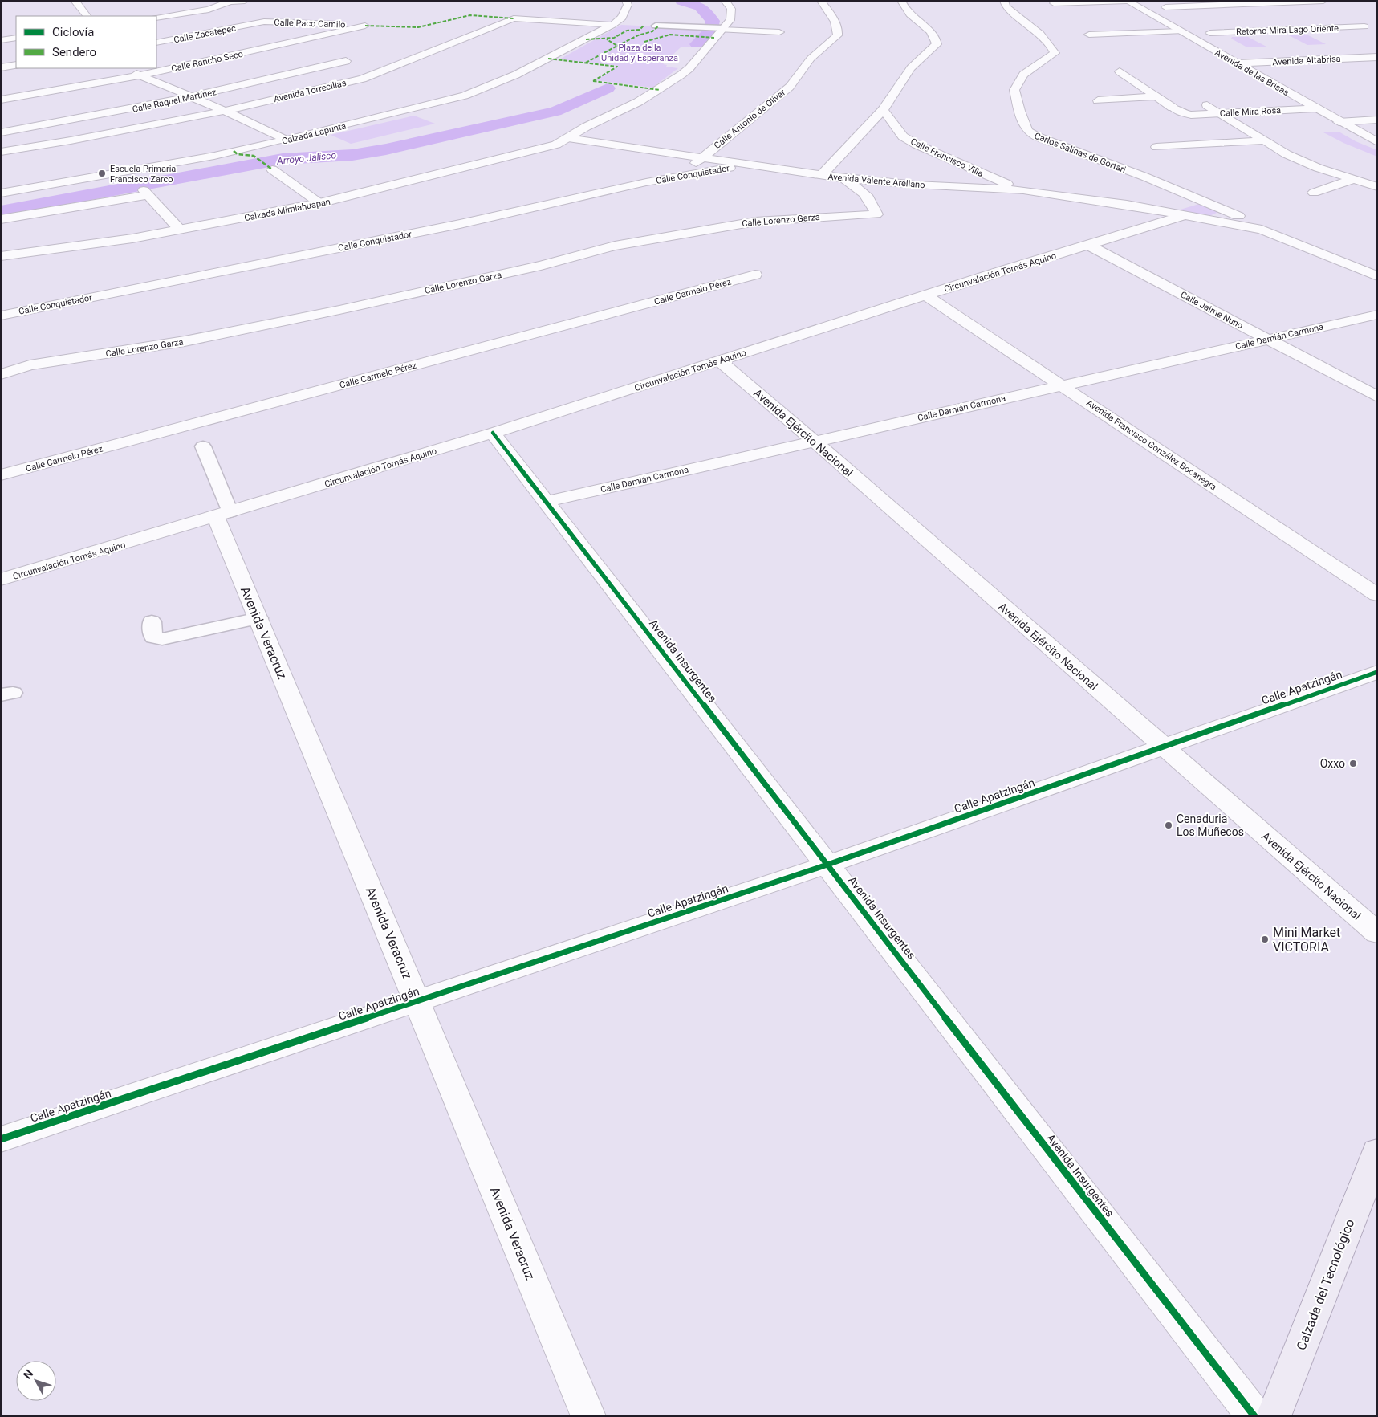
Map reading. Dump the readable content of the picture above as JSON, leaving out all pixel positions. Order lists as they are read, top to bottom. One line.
{"streets":{"main road":["Calzada del Tecnológico"],"street":["Calle Paco Camilo","Retorno Mira Lago Oriente","Calle Zacatepec","Avenida Altabrisa","Calle Rancho Seco","Avenida de las Brisas","Avenida Torrecillas","Calle Raquel Martínez","Calle Mira Rosa","Calle Antonio de Olivar","Calzada Lapunta","Carlos Salinas de Gortari","Calle Francisco Villa","Calle Conquistador","Avenida Valente Arellano","Calzada Mimiahuapan","Calle Lorenzo Garza","Circunvalación Tomás Aquino","Calle Carmelo Pérez","Calle Jaime Nuno","Calle Damián Carmona","Avenida Ejército Nacional","Avenida Francisco González Bocanegra","Avenida Veracruz","Avenida Insurgentes","Calle Apatzingán"]},"crossings":[["Calle Paco Camilo","Calle Zacatepec"],["Calle Paco Camilo","Calle Rancho Seco"],["Retorno Mira Lago Oriente","Avenida de las Brisas"],["Avenida Altabrisa","Avenida de las Brisas"],["Avenida de las Brisas","Calle Mira Rosa"],["Avenida Torrecillas","Calzada Lapunta"],["Calle Antonio de Olivar","Calle Conquistador"],["Calle Antonio de Olivar","Avenida Valente Arellano"],["Carlos Salinas de Gortari","Circunvalación Tomás Aquino"],["Calle Francisco Villa","Avenida Valente Arellano"],["Calle Conquistador","Avenida Valente Arellano"],["Avenida Valente Arellano","Calzada Mimiahuapan"],["Avenida Valente Arellano","Calle Lorenzo Garza"],["Avenida Valente Arellano","Circunvalación Tomás Aquino"],["Circunvalación Tomás Aquino","Calle Jaime Nuno"],["Circunvalación Tomás Aquino","Avenida Ejército Nacional"],["Circunvalación Tomás Aquino","Avenida Francisco González Bocanegra"],["Circunvalación Tomás Aquino","Avenida Veracruz"],["Circunvalación Tomás Aquino","Avenida Insurgentes"],["Calle Jaime Nuno","Calle Damián Carmona"],["Calle Damián Carmona","Avenida Ejército Nacional"],["Calle Damián Carmona","Avenida Francisco González Bocanegra"],["Calle Damián Carmona","Avenida Insurgentes"],["Avenida Ejército Nacional","Calle Apatzingán"],["Avenida Veracruz","Calle Apatzingán"],["Avenida Insurgentes","Calle Apatzingán"]],"water":["Arroyo Jalisco"],"parks":["Plaza de la Unidad y Esperanza"],"places":["Escuela Primaria Francisco Zarco","Oxxo","Cenaduria Los Muñecos","Mini Market VICTORIA"],"legend":["Ciclovía","Sendero"],"north":"top left"}
